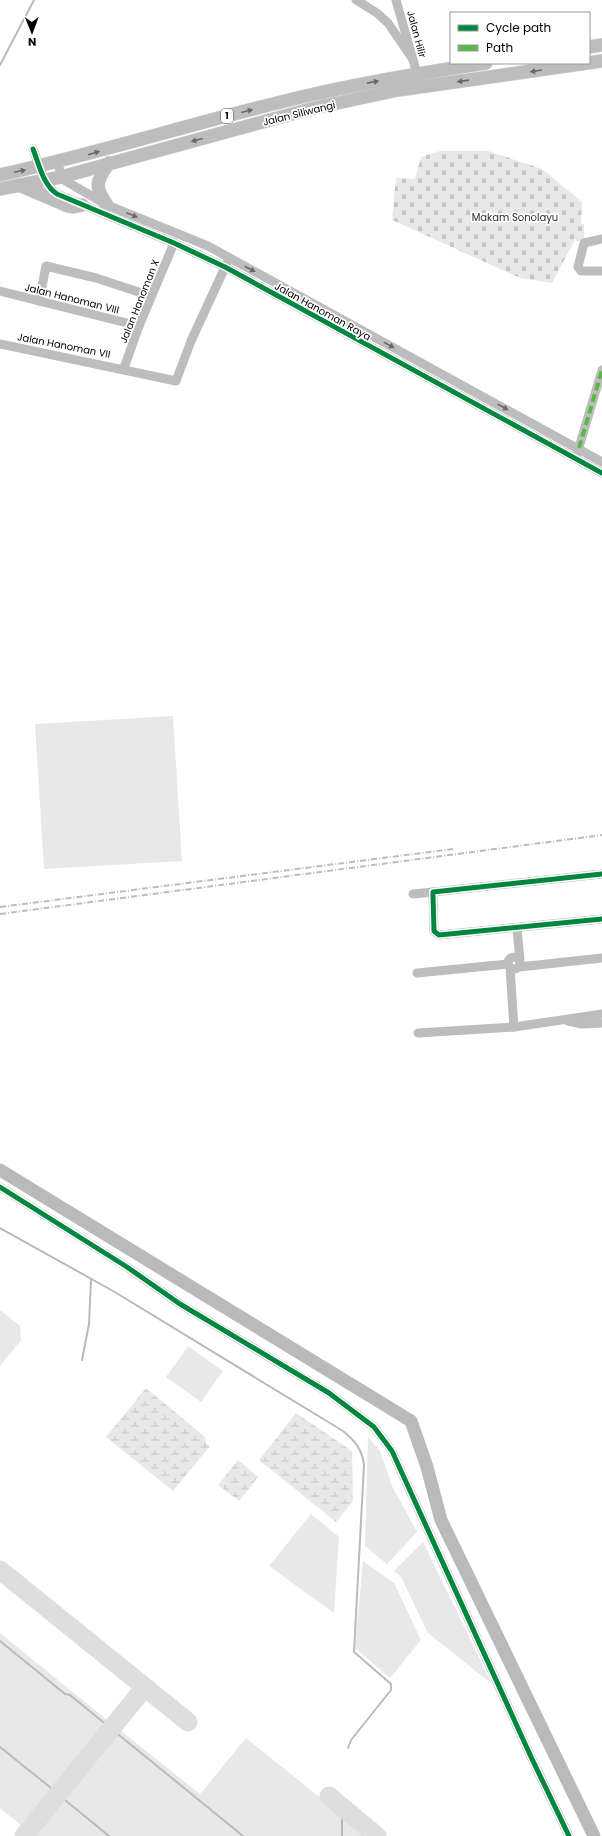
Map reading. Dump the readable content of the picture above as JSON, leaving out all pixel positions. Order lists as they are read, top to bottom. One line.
{"streets":{"highway":["Jalan Siliwangi","1"],"street":["Jalan Hilir","Jalan Hanoman VIII","Jalan Hanoman X","Jalan Hanoman Raya","Jalan Hanoman VII"]},"crossings":[["Jalan Hilir","Jalan Siliwangi"],["Jalan Siliwangi","Jalan Hanoman Raya"],["Jalan Hanoman VIII","Jalan Hanoman X"],["Jalan Hanoman X","Jalan Hanoman Raya"],["Jalan Hanoman X","Jalan Hanoman VII"],["Jalan Hanoman Raya","Jalan Hanoman VII"]],"parks":["Makam Sonolayu"],"legend":["Cycle path","Path"],"north":"bottom"}
